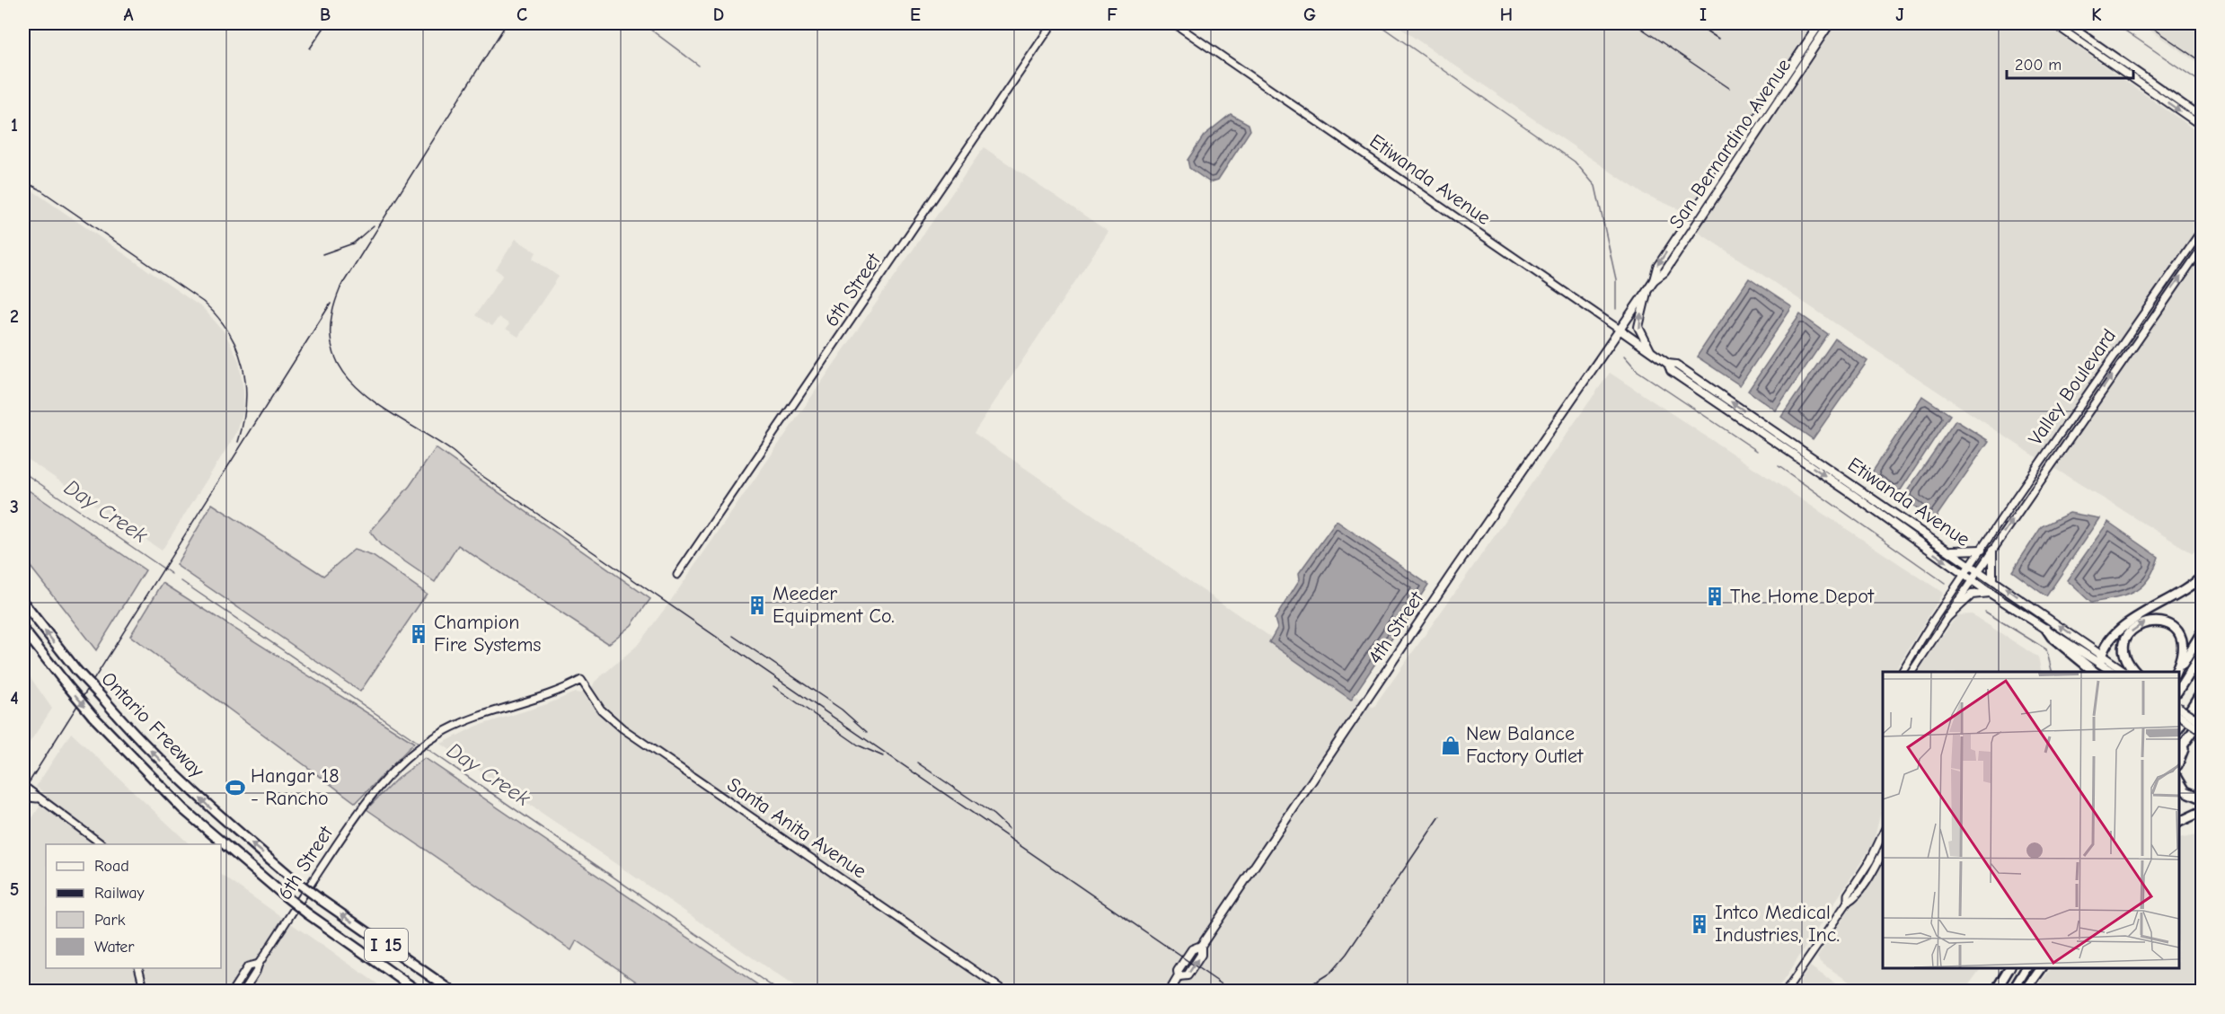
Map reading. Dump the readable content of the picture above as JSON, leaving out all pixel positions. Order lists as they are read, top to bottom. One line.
{"streets":{"highway":["Ontario Freeway","I 15"],"main road":["San Bernardino Avenue","Etiwanda Avenue","4th Street"],"street":["6th Street","Valley Boulevard","Santa Anita Avenue"]},"crossings":[["San Bernardino Avenue","Etiwanda Avenue"],["San Bernardino Avenue","4th Street"],["Etiwanda Avenue","Valley Boulevard"],["Etiwanda Avenue","4th Street"],["6th Street","Santa Anita Avenue"]],"water":["Day Creek"],"places":{"building":["The Home Depot","Meeder Equipment Co.","Champion Fire Systems","Intco Medical Industries, Inc."],"shop":["New Balance Factory Outlet"],"sports":["Hangar 18 - Rancho"]},"legend":["Road","Railway","Park","Water"],"scale_bar":"200 m","grid":{"columns":["A","B","C","D","E","F","G","H","I","J","K"],"rows":["1","2","3","4","5"]}}
